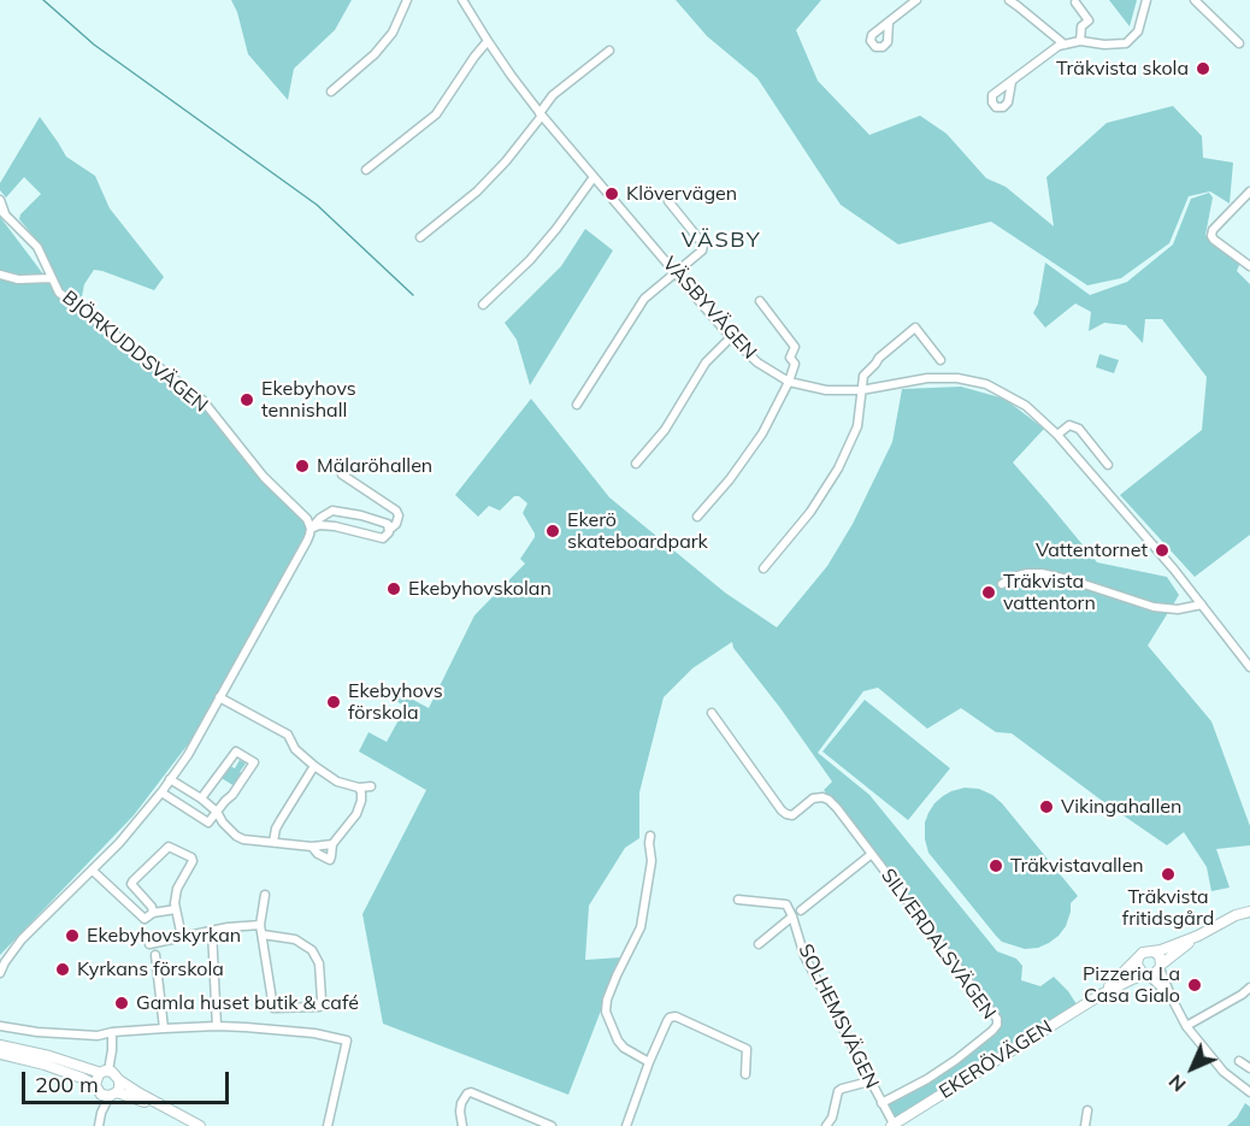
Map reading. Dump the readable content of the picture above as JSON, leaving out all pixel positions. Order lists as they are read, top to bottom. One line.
{"streets":{"main road":["EKERÖVÄGEN"],"street":["VÄSBYVÄGEN","BJÖRKUDDSVÄGEN","SILVERDALSVÄGEN","SOLHEMSVÄGEN"]},"crossings":[["SILVERDALSVÄGEN","SOLHEMSVÄGEN"],["SOLHEMSVÄGEN","EKERÖVÄGEN"]],"districts":["VÄSBY"],"places":["Träkvista skola","Klövervägen","Ekebyhovs tennishall","Mälaröhallen","Ekerö skateboardpark","Vattentornet","Ekebyhovskolan","Träkvista vattentorn","Ekebyhovs förskola","Vikingahallen","Träkvistavallen","Träkvista fritidsgård","Ekebyhovskyrkan","Kyrkans förskola","Pizzeria La Casa Gialo","Gamla huset butik & café"],"scale_bar":"200 m","north":"bottom left"}
